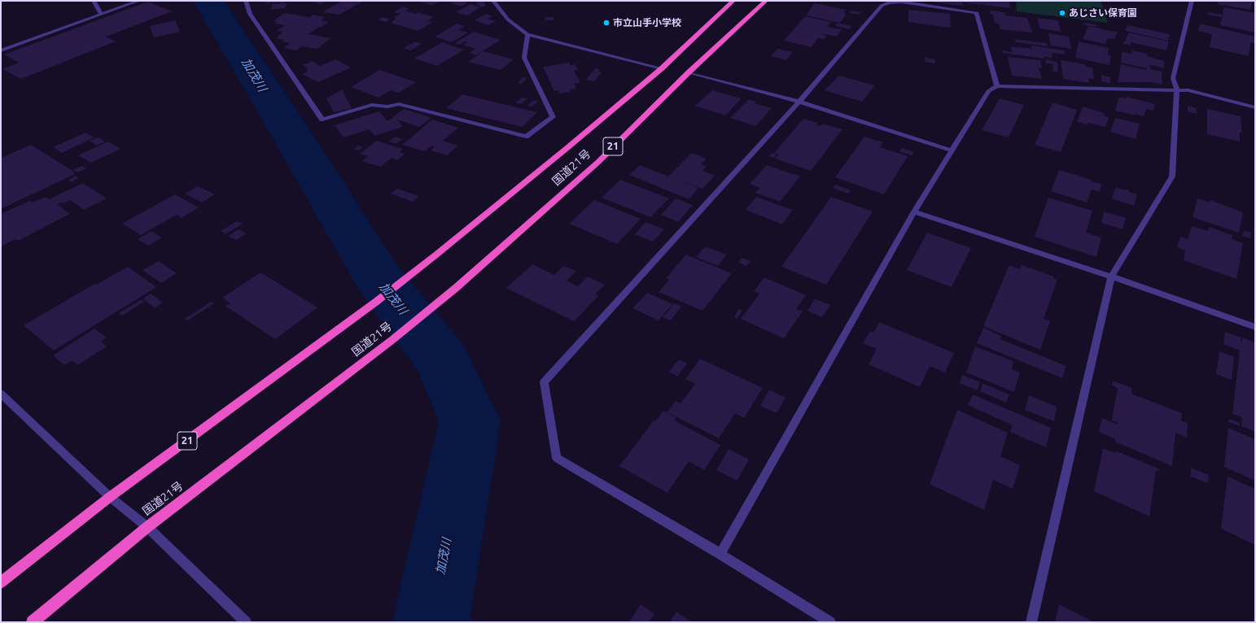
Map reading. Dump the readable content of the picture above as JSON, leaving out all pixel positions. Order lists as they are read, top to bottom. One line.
{"streets":{"highway":["21","国道21号"]},"water":["加茂川"],"places":["あじさい保育園","市立山手小学校"]}
